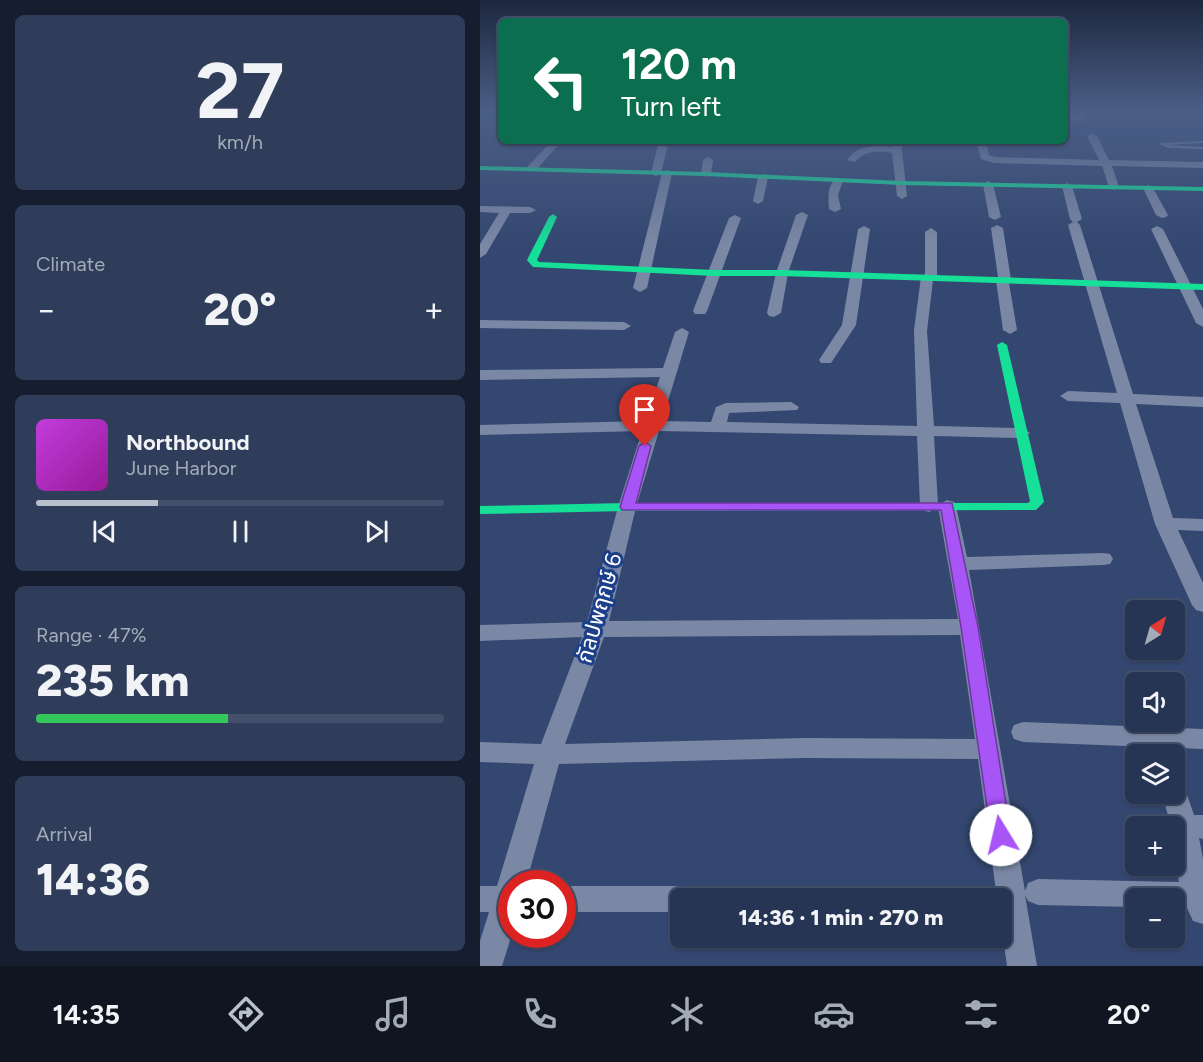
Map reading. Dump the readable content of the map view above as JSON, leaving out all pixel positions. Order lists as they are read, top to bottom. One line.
{"streets":{"street":["กัลปพฤกษ์ 6"]},"north":"top right","page":{"tile":[["27","km/h"],"Climate",["Range · 47%","235 km"],["Arrival","14:36"]],"turn":["120 m","Turn left"],"heat":["−","20°","+"],"song":["Northbound","June Harbor"],"map_buttons":["+","−"],"limit":"30","trip":"14:36 · 1 min · 270 m","tabs":["14:35","20°"]}}
